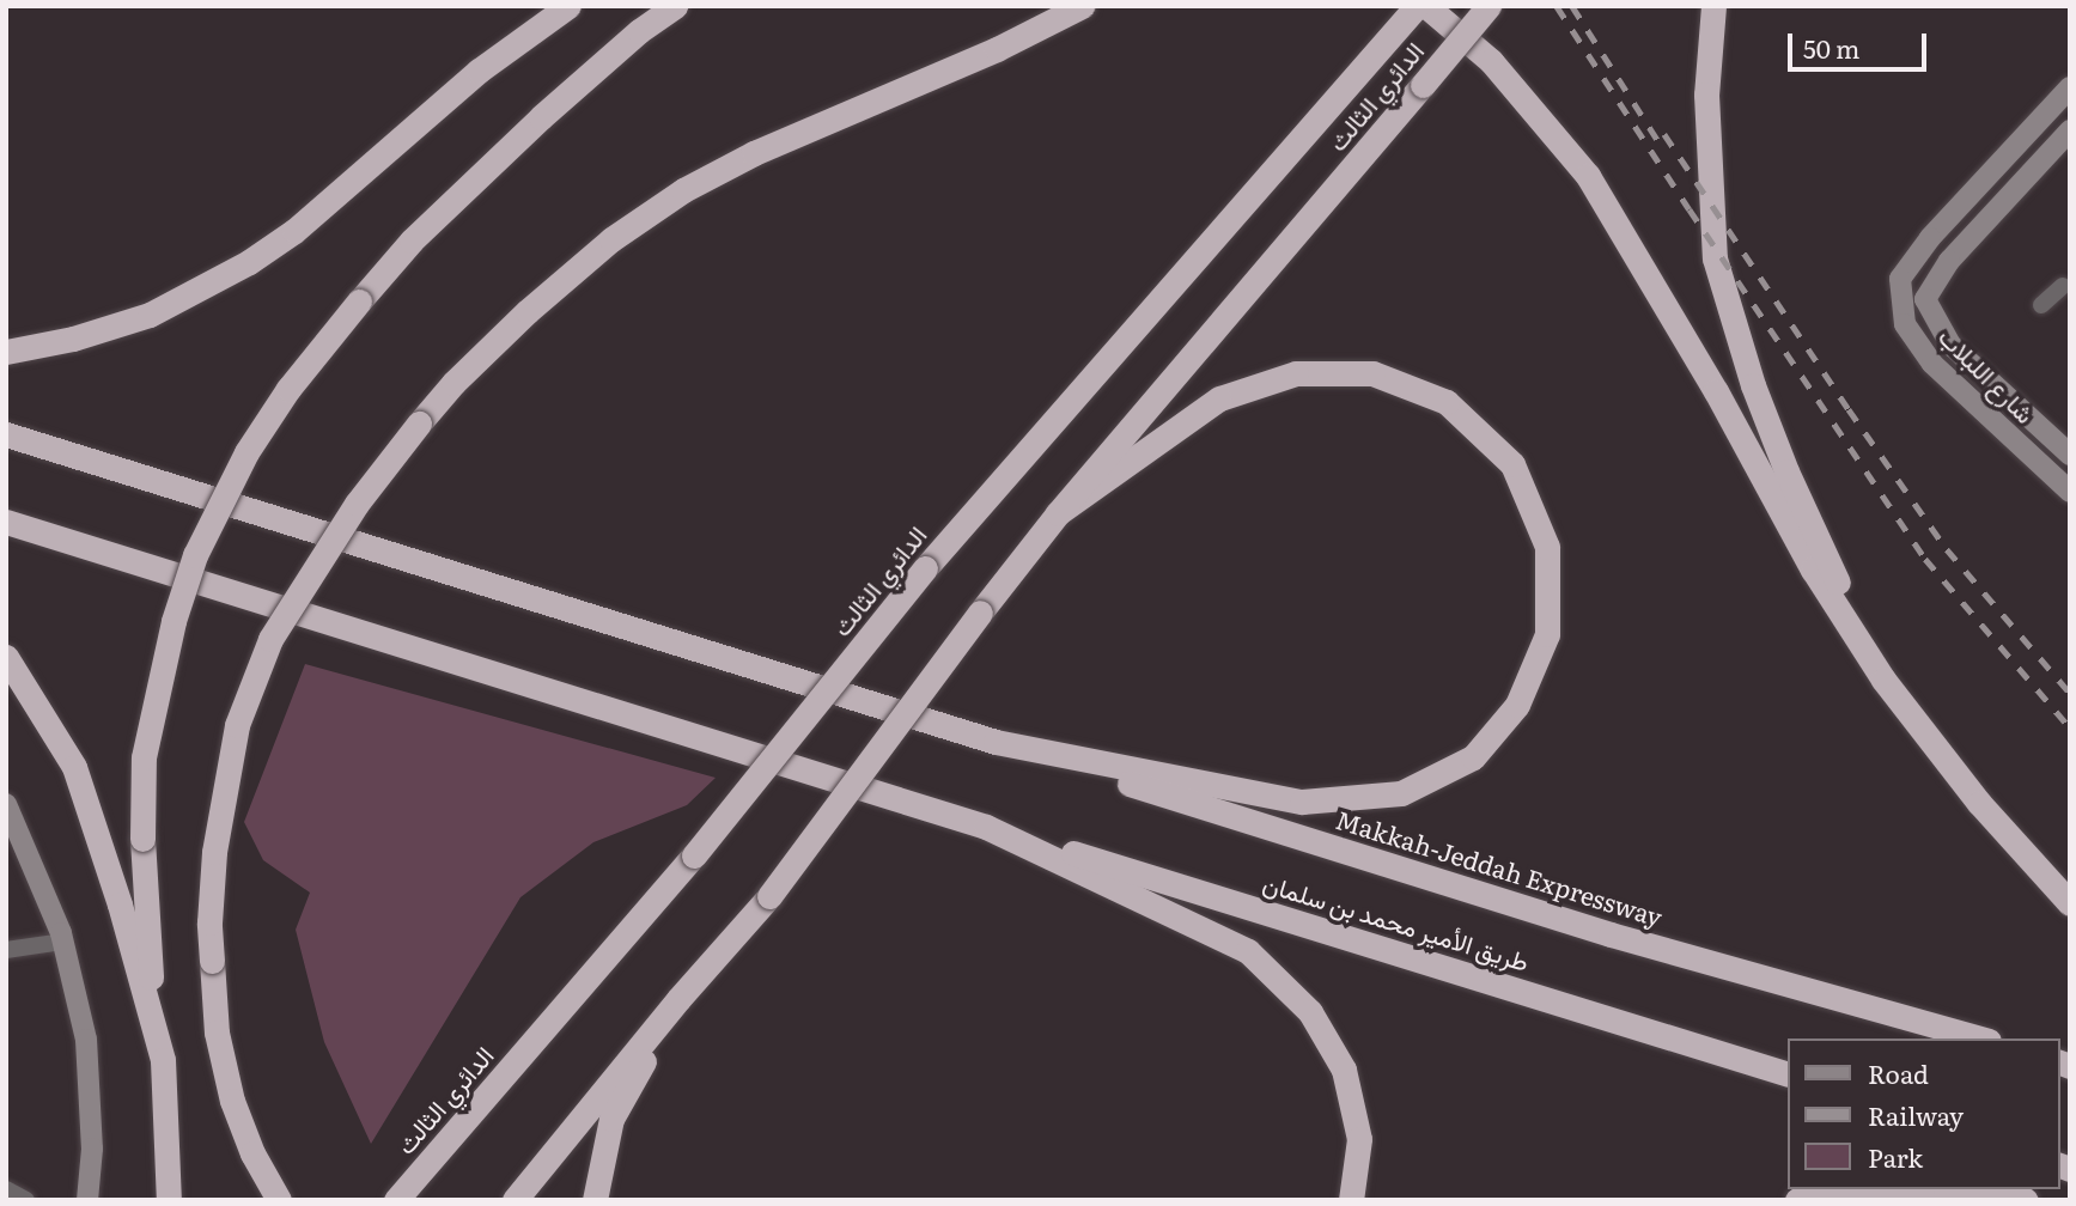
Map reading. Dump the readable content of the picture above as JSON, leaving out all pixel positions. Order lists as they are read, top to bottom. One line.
{"streets":{"highway":["الدائري الثالث","Makkah-Jeddah Expressway","طريق الأمير محمد بن سلمان"],"street":["شارع اللبلاب"]},"legend":["Road","Railway","Park"],"scale_bar":"50 m"}
